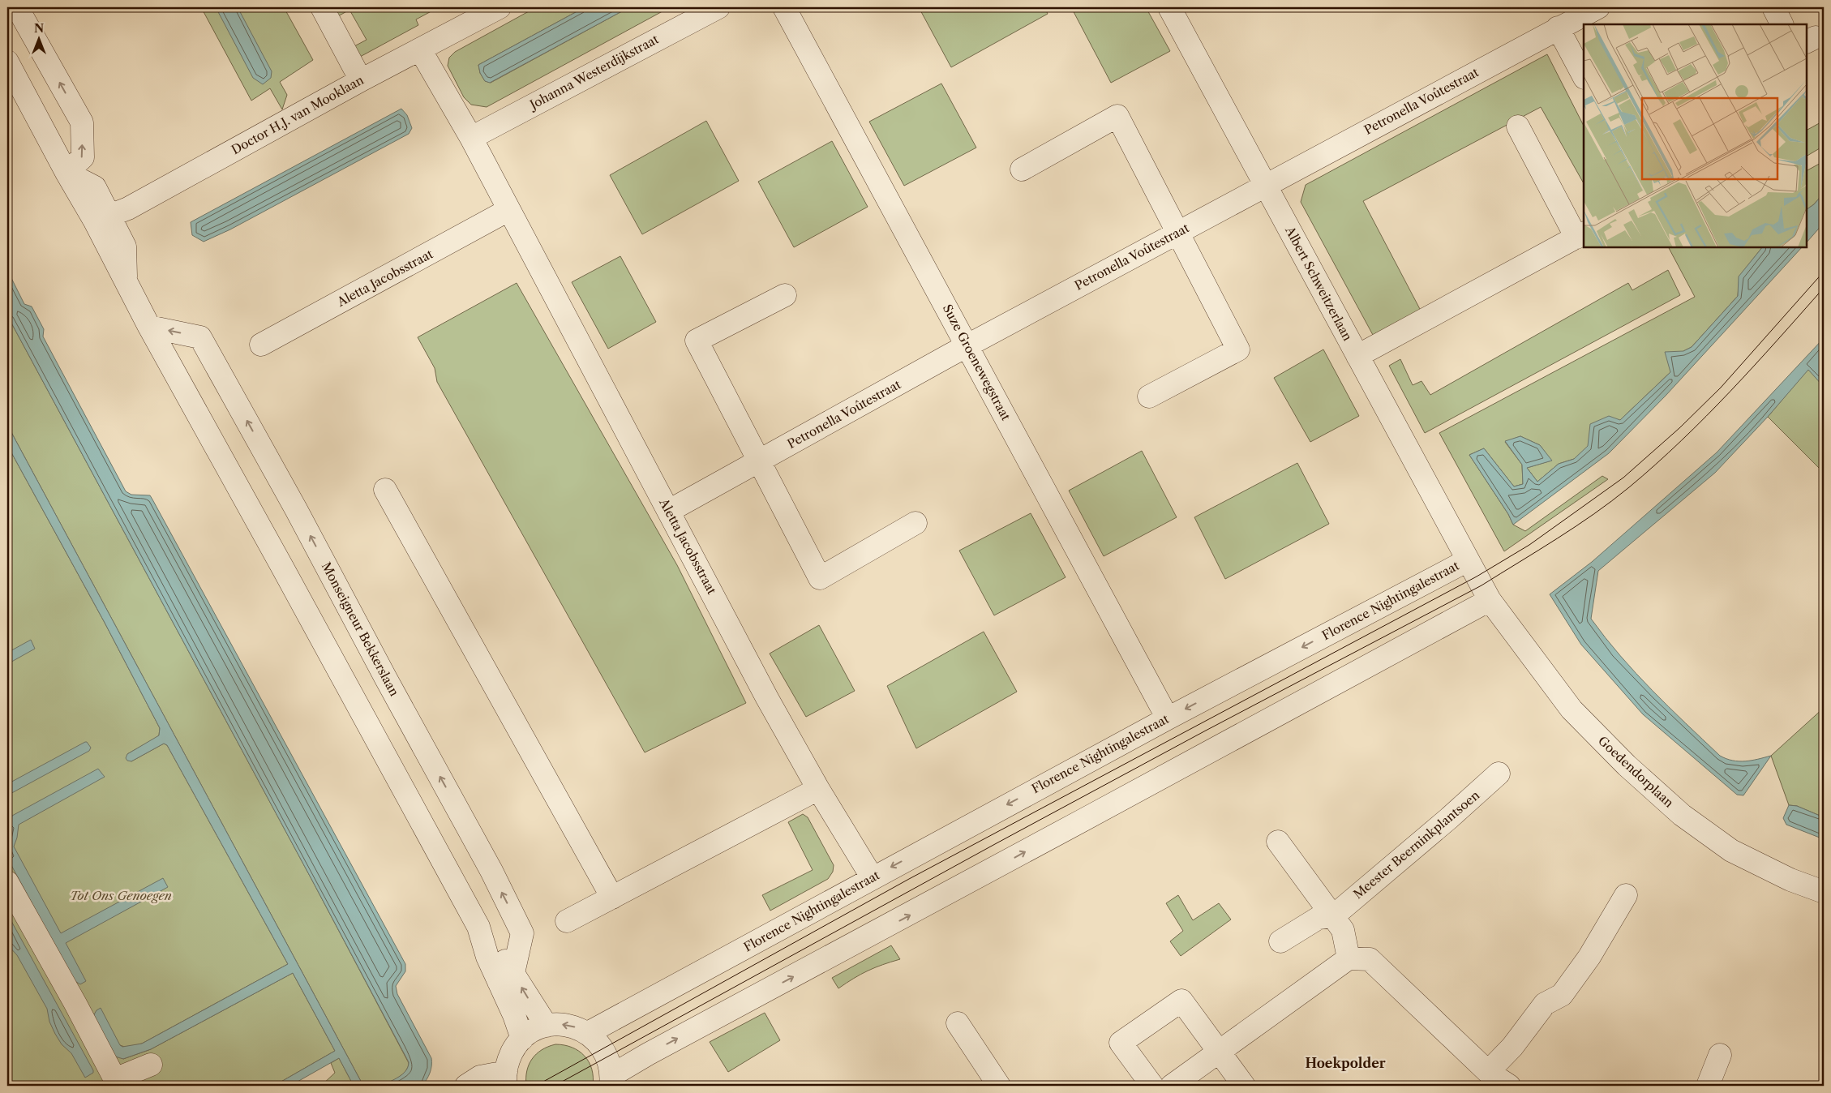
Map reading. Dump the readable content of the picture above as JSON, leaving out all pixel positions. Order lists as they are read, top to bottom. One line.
{"streets":{"street":["Johanna Westerdijkstraat","Petronella Voûtestraat","Doctor H.J. van Mooklaan","Aletta Jacobsstraat","Albert Schweitzerlaan","Suze Groenewegstraat","Florence Nightingalestraat","Monseigneur Bekkerslaan","Goedendorplaan","Meester Beerninkplantsoen"]},"crossings":[["Johanna Westerdijkstraat","Aletta Jacobsstraat"],["Petronella Voûtestraat","Aletta Jacobsstraat"],["Petronella Voûtestraat","Albert Schweitzerlaan"],["Petronella Voûtestraat","Suze Groenewegstraat"],["Doctor H.J. van Mooklaan","Aletta Jacobsstraat"],["Aletta Jacobsstraat","Florence Nightingalestraat"],["Albert Schweitzerlaan","Florence Nightingalestraat"],["Suze Groenewegstraat","Florence Nightingalestraat"],["Florence Nightingalestraat","Goedendorplaan"]],"districts":["Hoekpolder"],"parks":["Tot Ons Genoegen"],"north":"top"}
